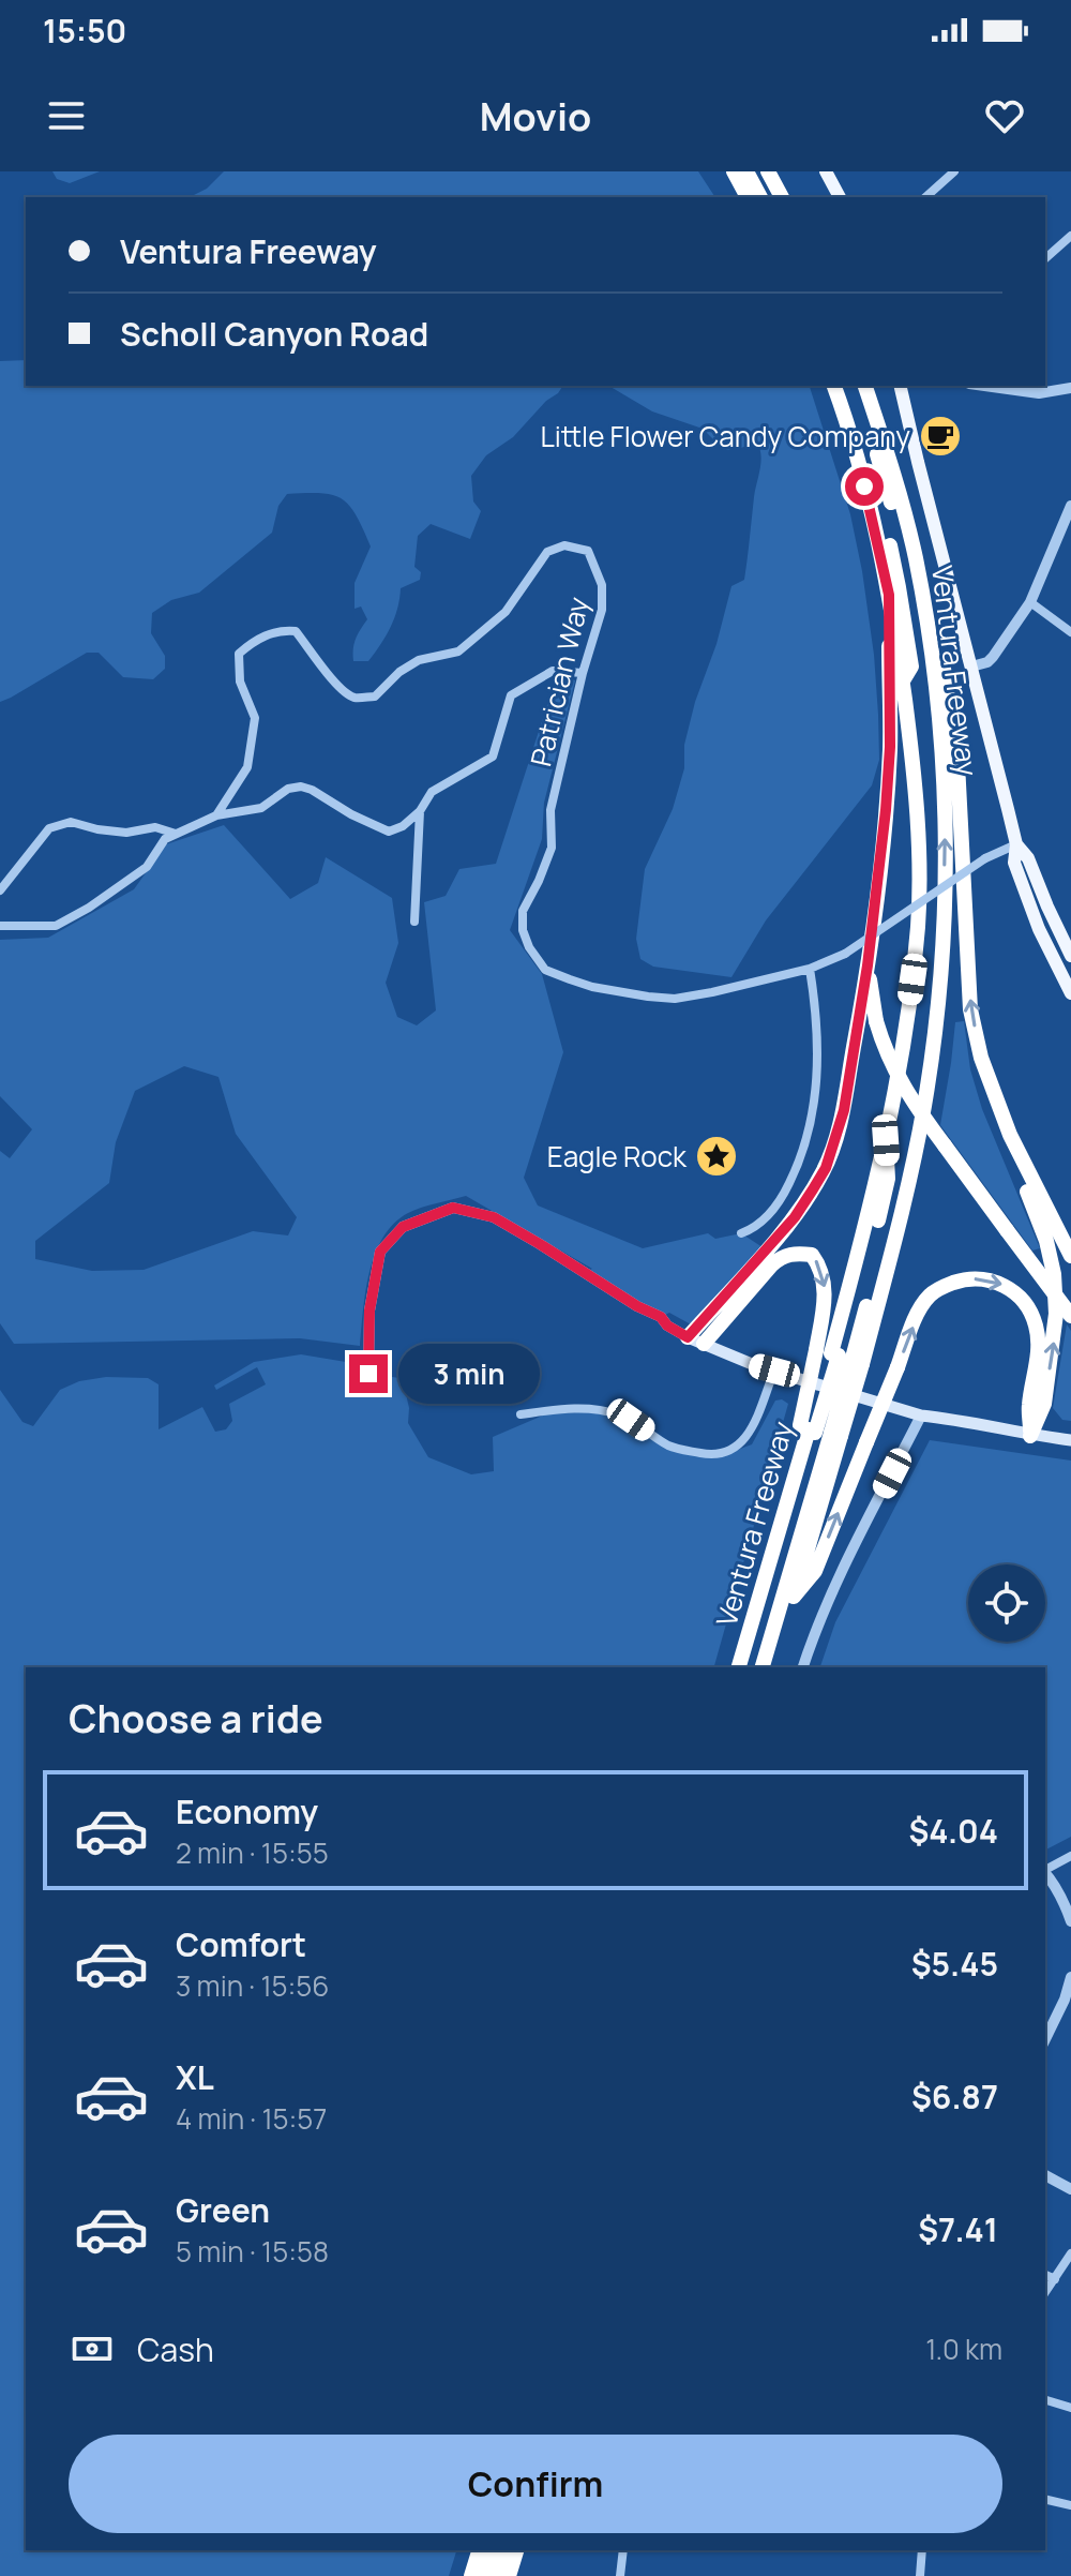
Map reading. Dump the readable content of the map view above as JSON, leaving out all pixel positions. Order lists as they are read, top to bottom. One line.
{"streets":{"highway":["Ventura Freeway"],"street":["Patrician Way"]},"places":{"cafe":["Little Flower Candy Company"],"place":["Eagle Rock"]},"page":{"status":"15:50","header":"Movio","banner":["Ventura Freeway","Scholl Canyon Road"],"bubble":"3 min","heading":"Choose a ride","list":[{"name":"Economy","note":"2 min · 15:55","value":"$4.04"},{"name":"Comfort","note":"3 min · 15:56","value":"$5.45"},{"name":"XL","note":"4 min · 15:57","value":"$6.87"},{"name":"Green","note":"5 min · 15:58","value":"$7.41"}],"pay":["Cash","1.0 km"],"buttons":"Confirm"}}
